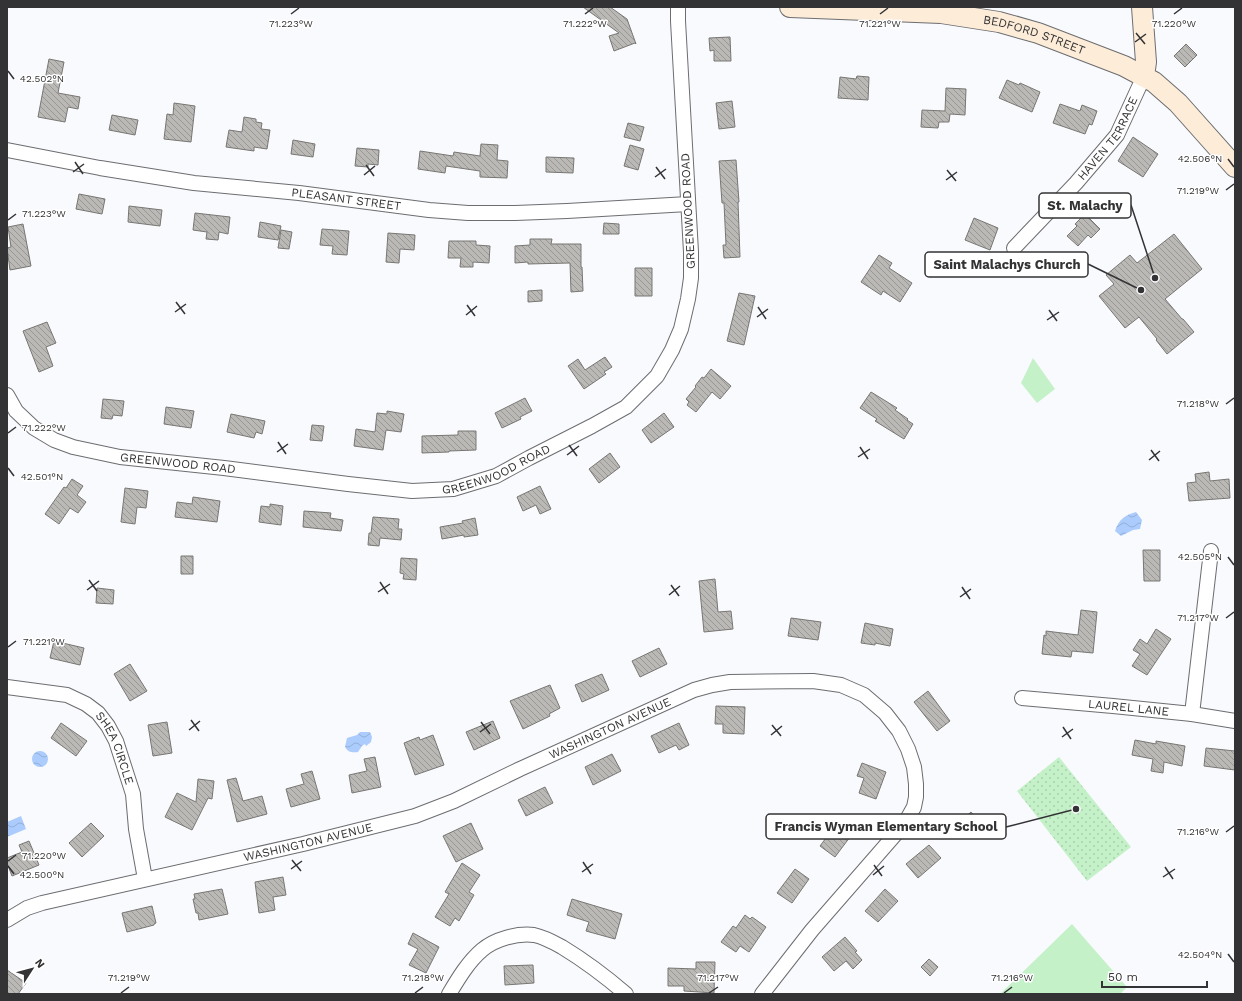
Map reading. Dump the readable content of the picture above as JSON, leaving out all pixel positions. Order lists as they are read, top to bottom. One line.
{"streets":{"main road":["BEDFORD STREET"],"street":["HAVEN TERRACE","PLEASANT STREET","GREENWOOD ROAD","LAUREL LANE","WASHINGTON AVENUE","SHEA CIRCLE"]},"crossings":[["BEDFORD STREET","HAVEN TERRACE"],["PLEASANT STREET","GREENWOOD ROAD"],["WASHINGTON AVENUE","SHEA CIRCLE"]],"places":["St. Malachy","Saint Malachys Church","Francis Wyman Elementary School"],"scale_bar":"50 m","north":"top right","coordinates":["71.223°W","71.222°W","71.221°W","71.220°W","42.502°N","42.506°N","71.219°W","71.218°W","42.501°N","42.505°N","71.217°W","71.216°W","42.500°N","42.504°N"]}
